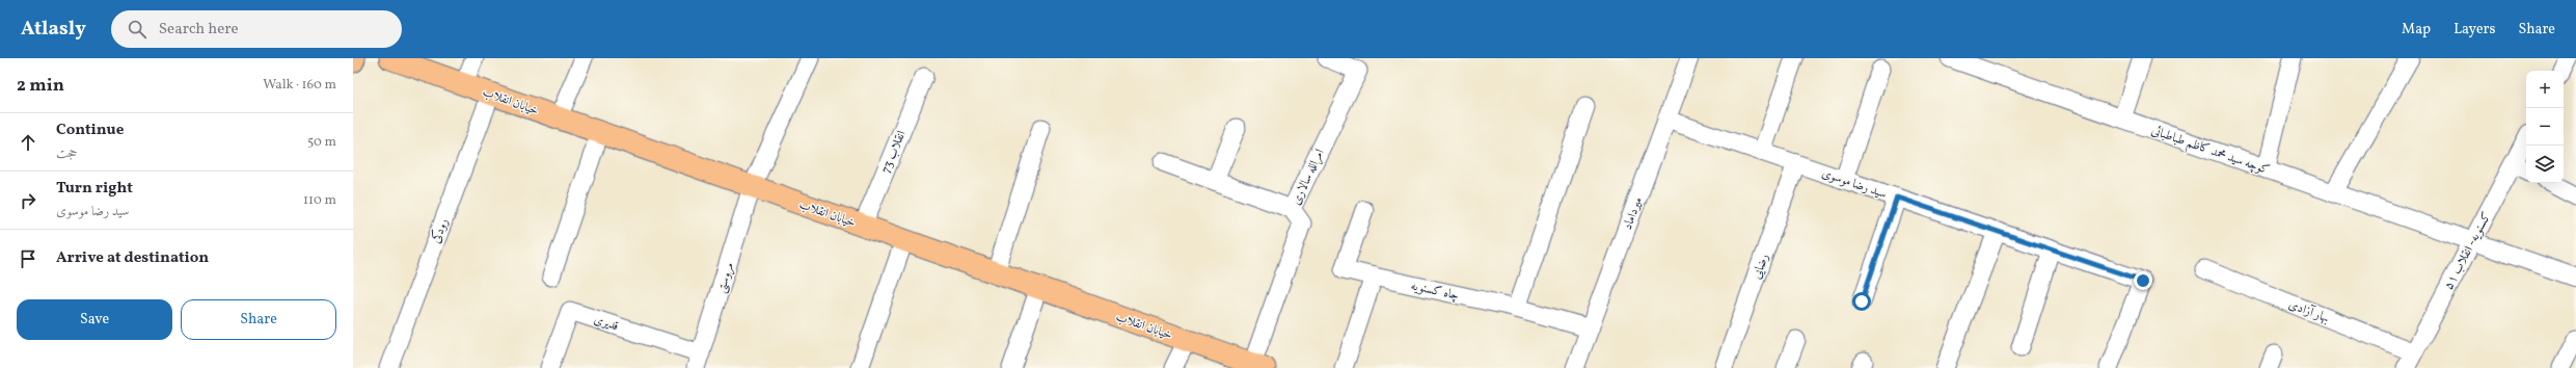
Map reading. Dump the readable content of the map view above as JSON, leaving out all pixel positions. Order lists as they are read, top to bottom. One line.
{"streets":{"main road":["خیابان انقلاب"],"street":["کوچه سید محمد کاظم طباطبائی","انقلاب 73","امرالله سالاری","سید رضا موسوی","میرداماد","رودکی","کسنویه- انقلاب ۵۱","رضایی","مروستی","چاه کسنویه","بهار آزادی","قدیری"]},"crossings":[["خیابان انقلاب","انقلاب 73"],["خیابان انقلاب","امرالله سالاری"],["خیابان انقلاب","رودکی"],["خیابان انقلاب","مروستی"],["کوچه سید محمد کاظم طباطبائی","کسنویه- انقلاب ۵۱"],["سید رضا موسوی","میرداماد"],["سید رضا موسوی","رضایی"],["میرداماد","چاه کسنویه"],["کسنویه- انقلاب ۵۱","بهار آزادی"],["مروستی","قدیری"]],"page":{"header":"Atlasly","search":"Search here","nav":["Map","Layers","Share"],"heading":["2 min","Walk · 160 m"],"map_buttons":["+","−"],"list":[["Continue","حجت","50 m"],["Turn right","سید رضا موسوی","110 m"],"Arrive at destination"],"buttons":["Save","Share"]}}
